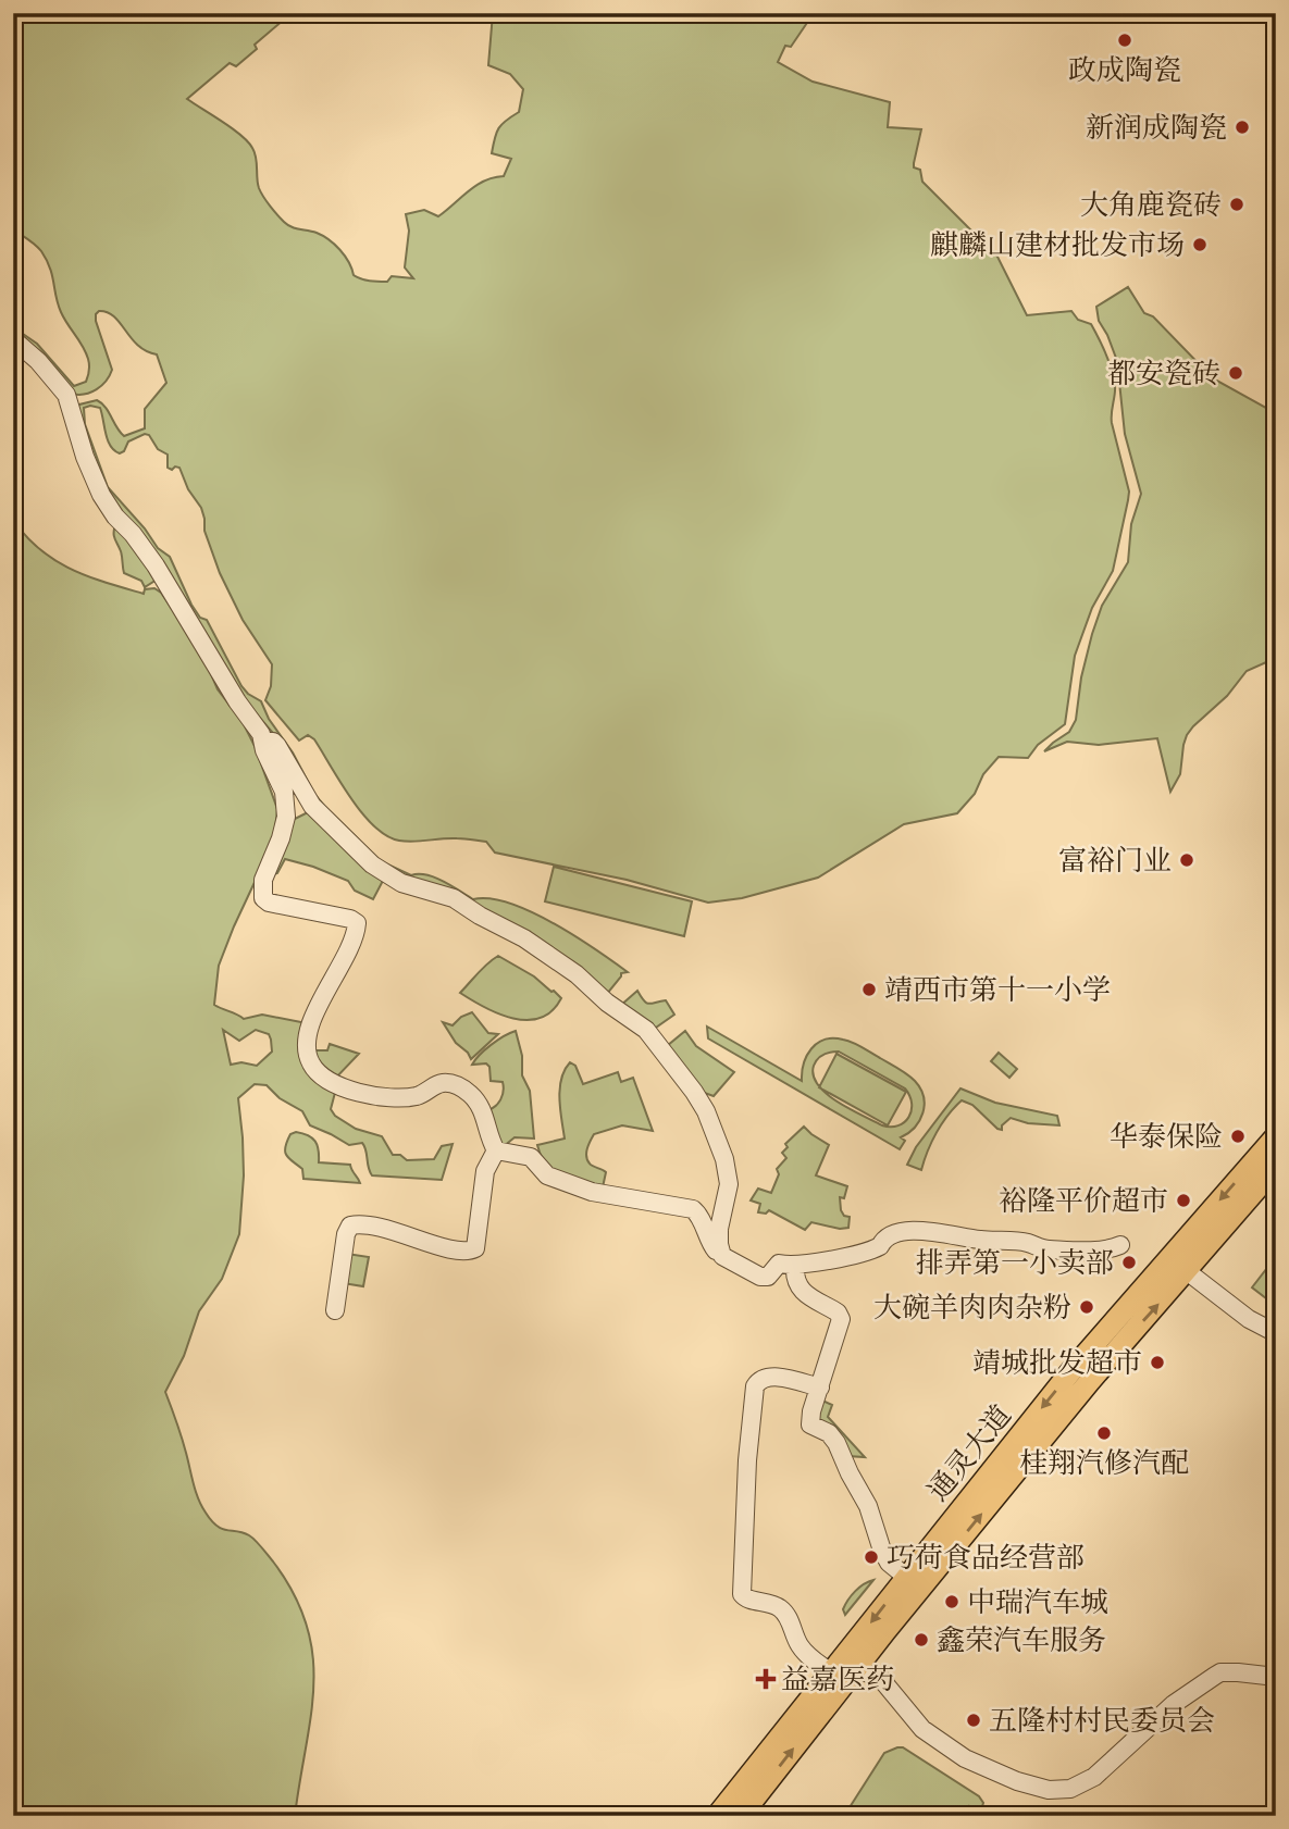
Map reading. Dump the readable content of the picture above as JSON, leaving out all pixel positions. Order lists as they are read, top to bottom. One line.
{"streets":{"main road":["通灵大道"]},"places":{"other":["政成陶瓷","新润成陶瓷","大角鹿瓷砖","麒麟山建材批发市场","都安瓷砖","富裕门业","靖西市第十一小学","华泰保险","裕隆平价超市","排弄第一小卖部","大碗羊肉肉杂粉","靖城批发超市","桂翔汽修汽配","巧荷食品经营部","中瑞汽车城","鑫荣汽车服务","五隆村村民委员会"],"health":["益嘉医药"]}}
